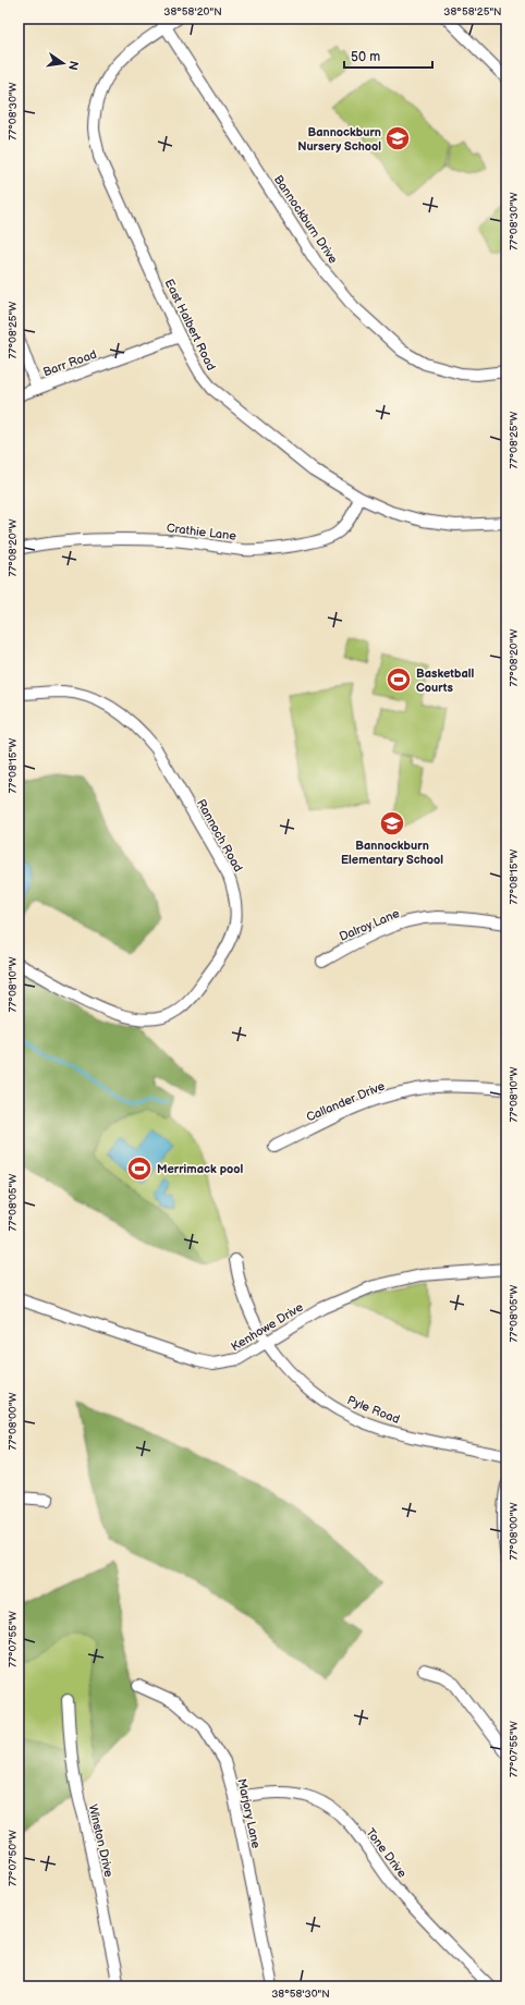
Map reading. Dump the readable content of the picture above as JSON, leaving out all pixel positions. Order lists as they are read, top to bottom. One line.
{"streets":{"street":["Bannockburn Drive","East Halbert Road","Barr Road","Crathie Lane","Rannoch Road","Dalroy Lane","Callander Drive","Kenhowe Drive","Pyle Road","Marjory Lane","Winston Drive","Tone Drive"]},"crossings":[["Bannockburn Drive","East Halbert Road"],["East Halbert Road","Barr Road"],["East Halbert Road","Crathie Lane"],["Kenhowe Drive","Pyle Road"],["Marjory Lane","Tone Drive"]],"places":{"school or university":["Bannockburn Nursery School","Bannockburn Elementary School"],"sports":["Basketball Courts","Merrimack pool"]},"scale_bar":"50 m","north":"right","coordinates":["38°58'20\"N","38°58'25\"N","77°08'30\"W","77°08'25\"W","77°08'20\"W","77°08'15\"W","77°08'10\"W","77°08'05\"W","77°08'00\"W","77°07'55\"W","77°07'50\"W","38°58'30\"N"]}
